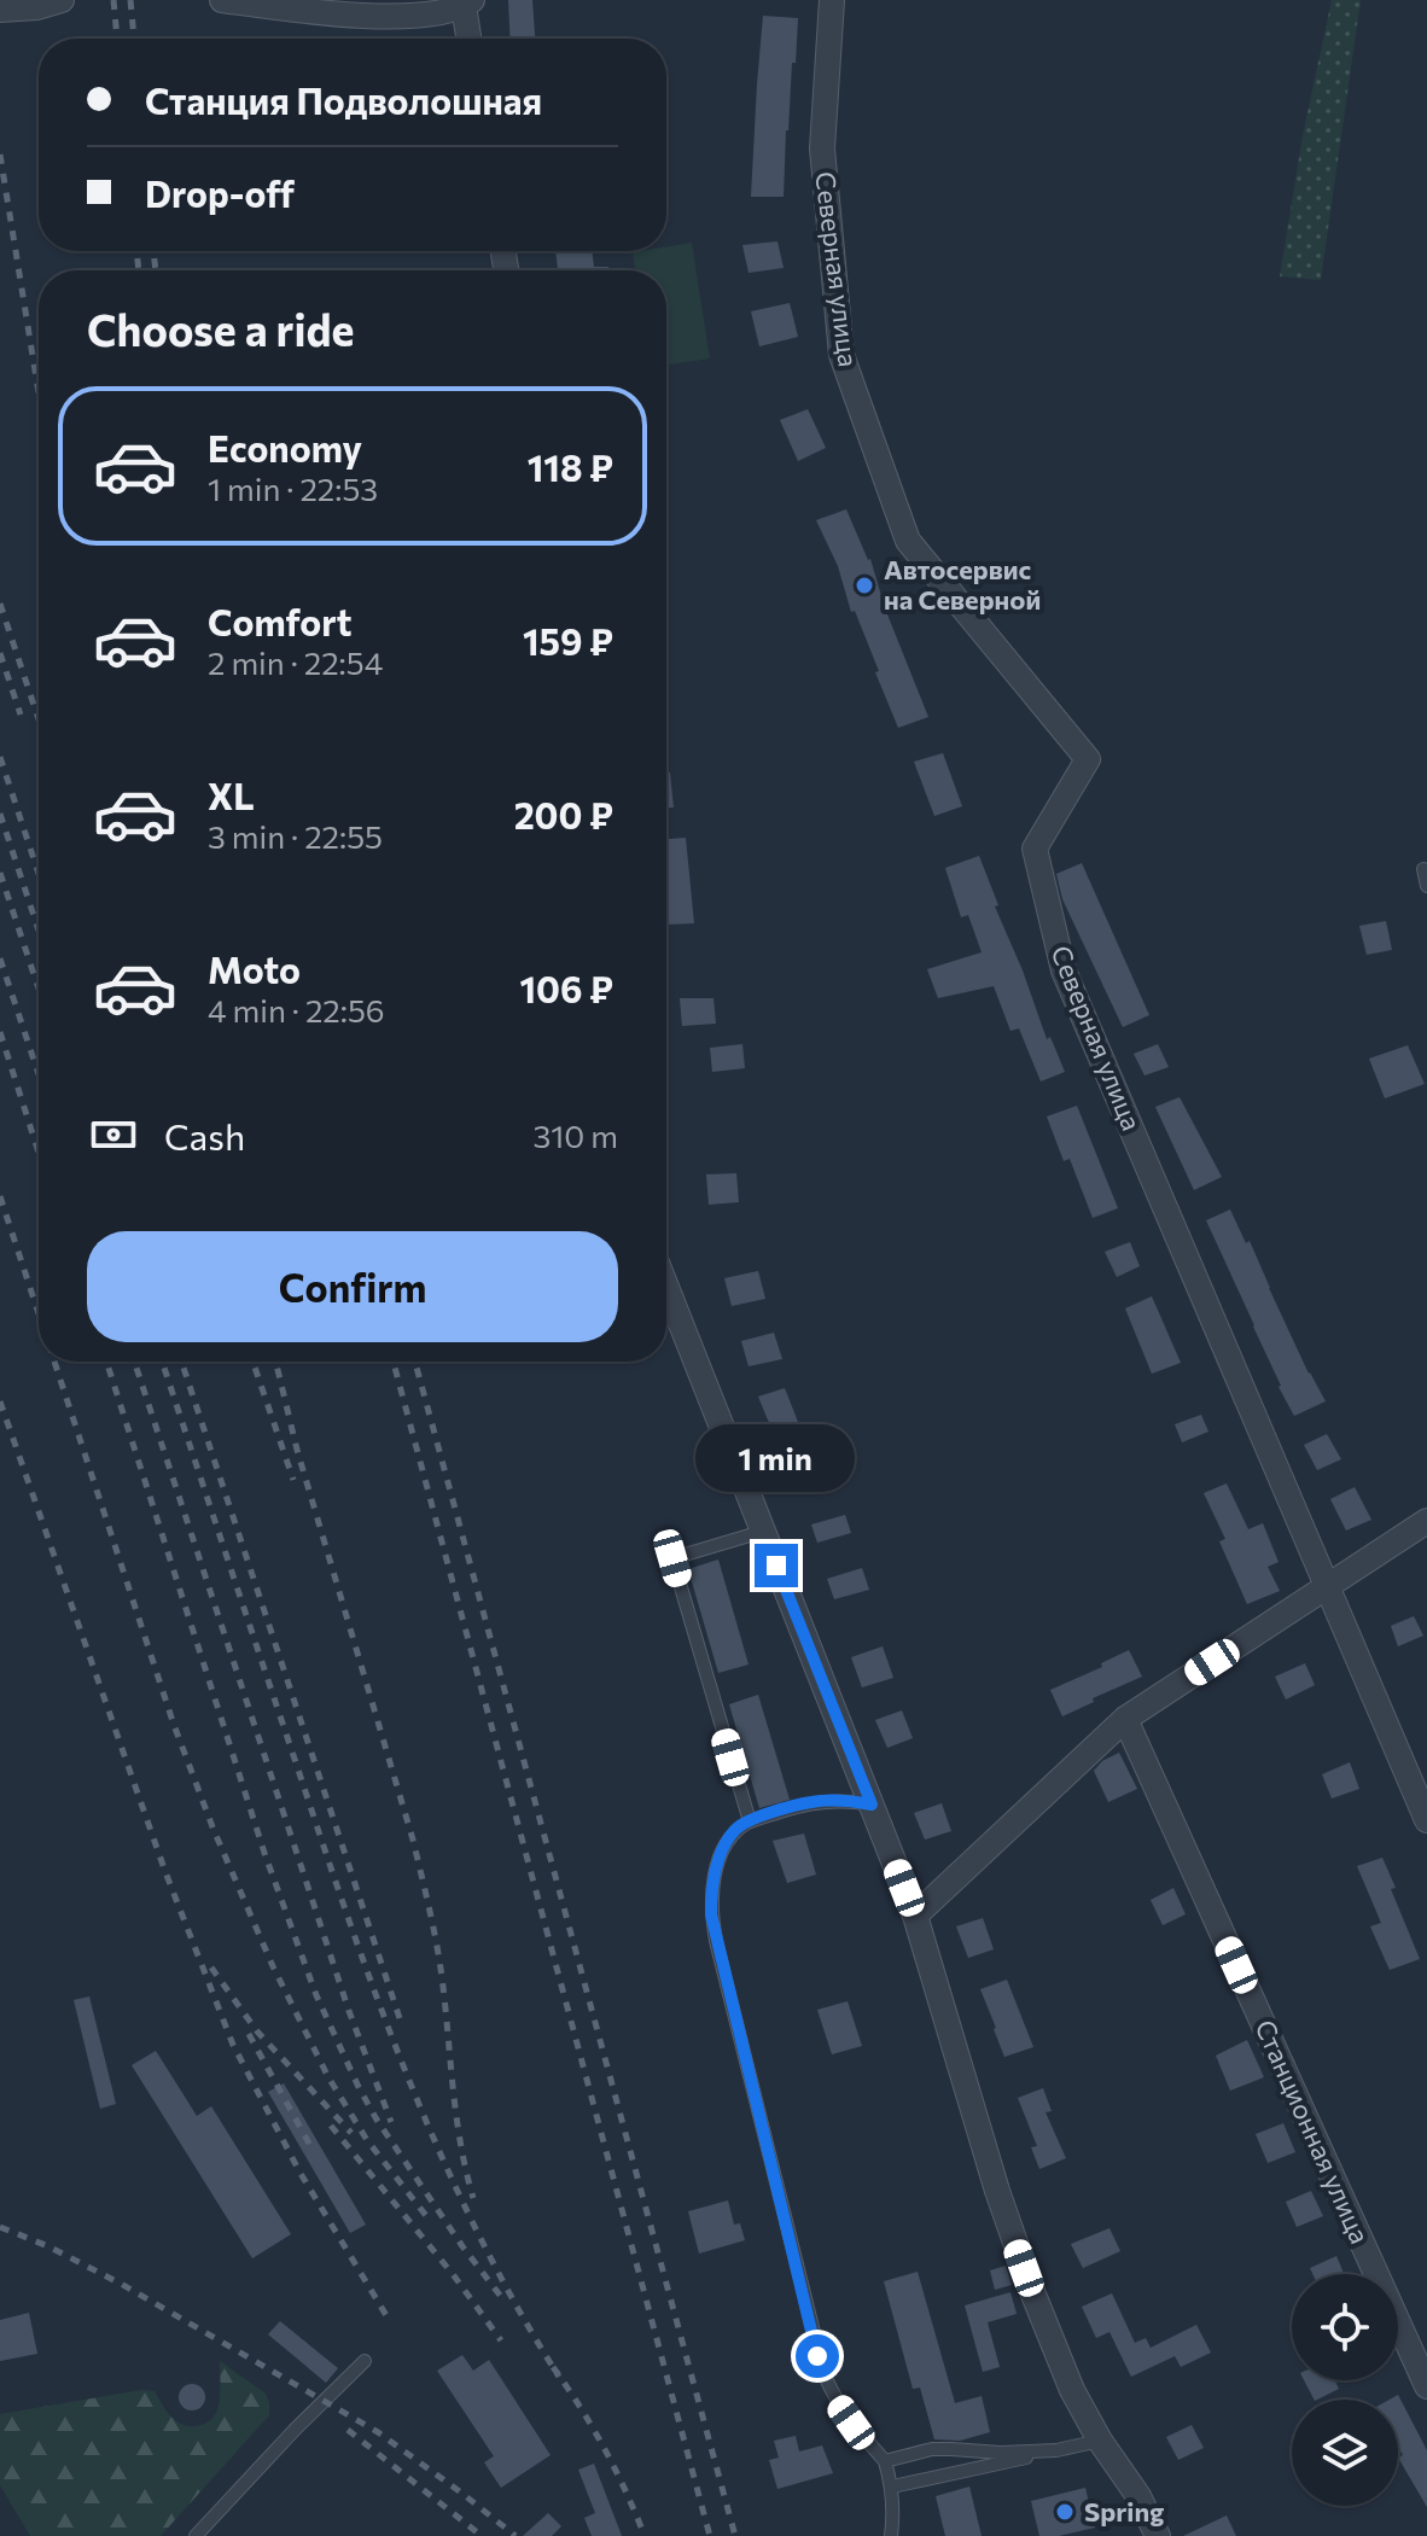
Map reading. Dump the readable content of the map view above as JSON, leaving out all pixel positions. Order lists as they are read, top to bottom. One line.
{"streets":{"street":["Северная улица","Станционная улица"]},"places":["Автосервис на Северной","Spring"],"page":{"banner":["Станция Подволошная","Drop-off"],"heading":"Choose a ride","list":[{"name":"Economy","note":"1 min · 22:53","value":"118 ₽"},{"name":"Comfort","note":"2 min · 22:54","value":"159 ₽"},{"name":"XL","note":"3 min · 22:55","value":"200 ₽"},{"name":"Moto","note":"4 min · 22:56","value":"106 ₽"}],"pay":["Cash","310 m"],"buttons":"Confirm","bubble":"1 min"}}
